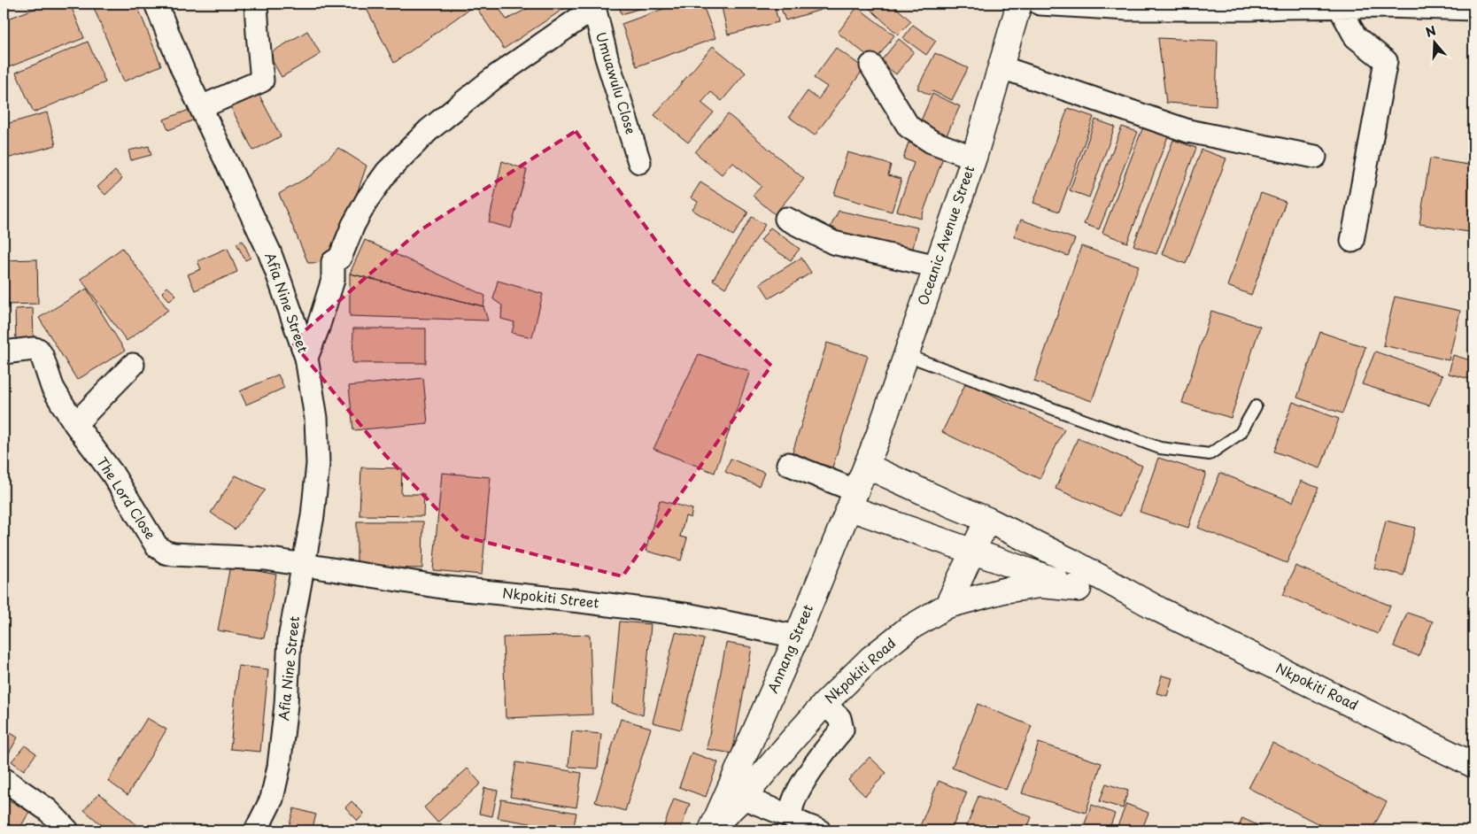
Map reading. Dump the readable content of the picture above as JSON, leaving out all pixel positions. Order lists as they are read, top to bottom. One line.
{"streets":{"main road":["Oceanic Avenue Street","Annang Street","Nkpokiti Road"],"street":["Umuawulu Close","Afia Nine Street","The Lord Close","Nkpokiti Street"]},"crossings":[["Oceanic Avenue Street","Annang Street"],["Afia Nine Street","The Lord Close"],["Afia Nine Street","Nkpokiti Street"],["The Lord Close","Nkpokiti Street"],["Nkpokiti Street","Annang Street"],["Annang Street","Nkpokiti Road"]],"north":"top"}
